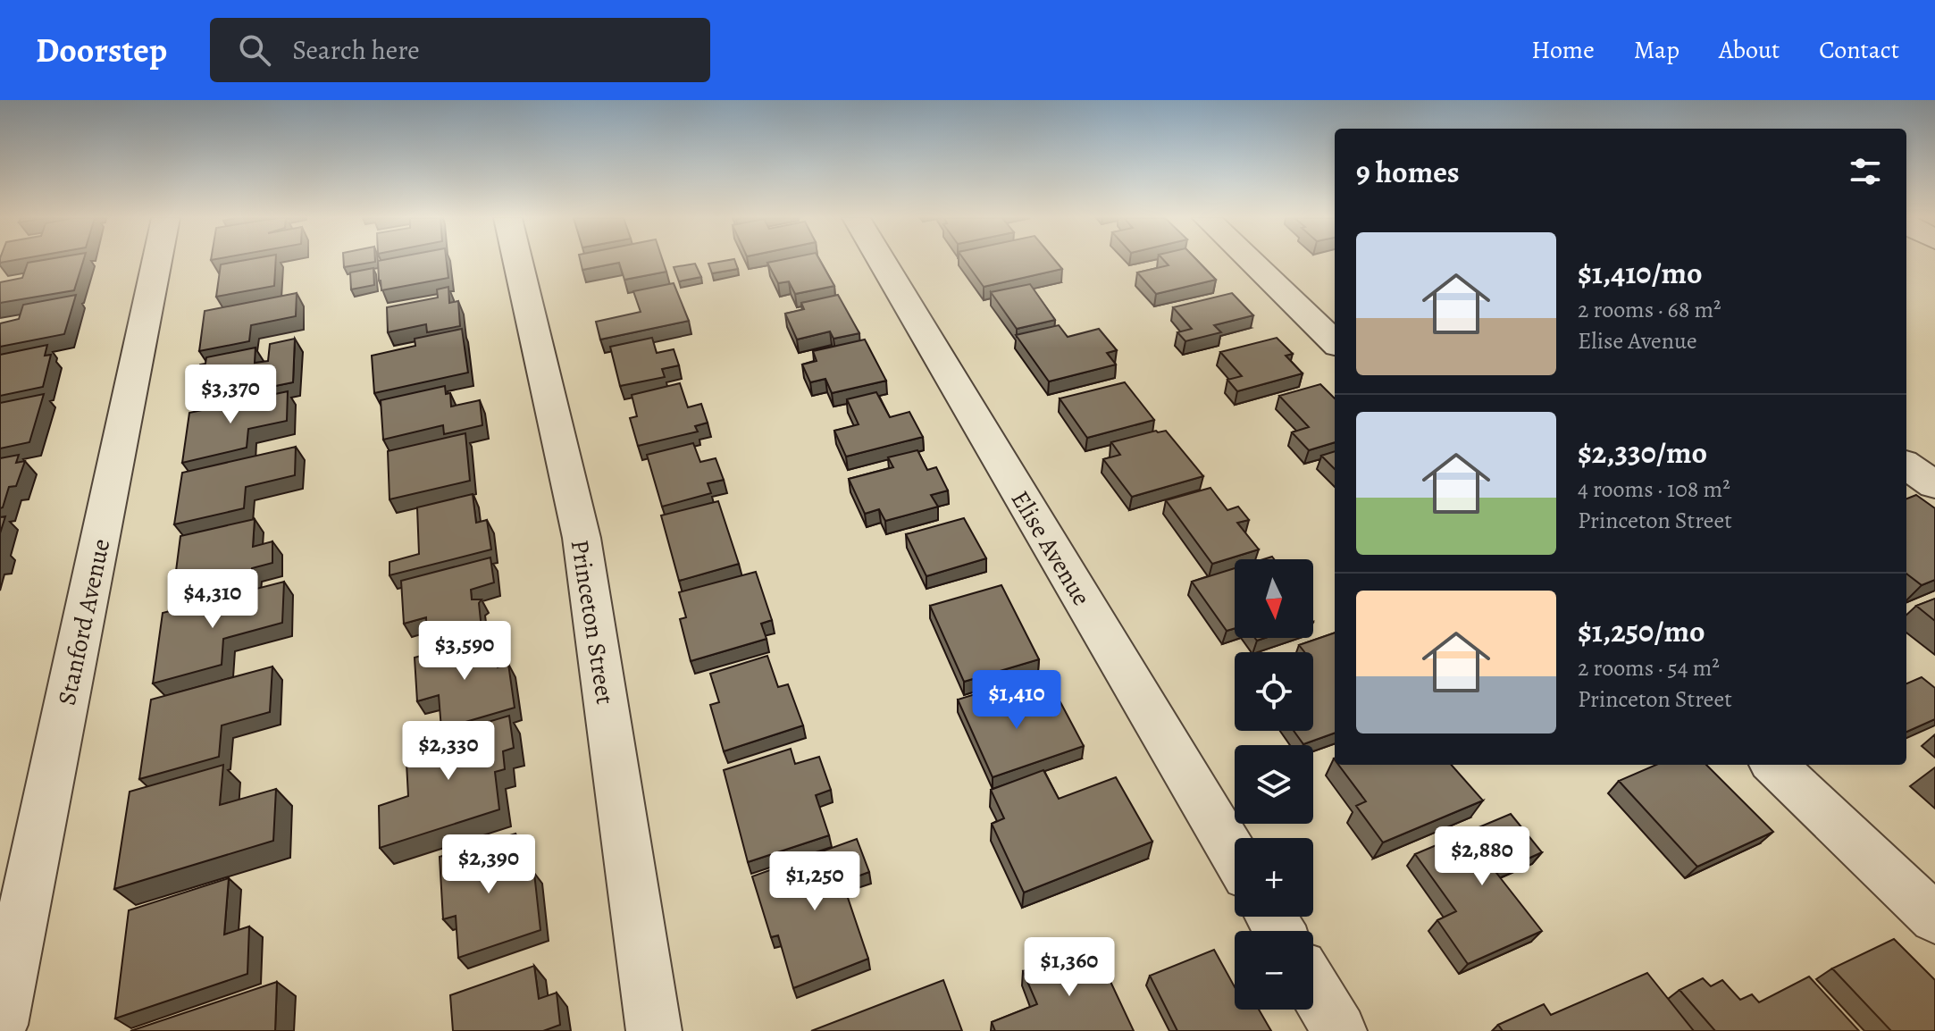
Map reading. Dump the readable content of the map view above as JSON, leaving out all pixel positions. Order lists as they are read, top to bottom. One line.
{"streets":{"street":["Elise Avenue","Stanford Avenue","Princeton Street"]},"north":"bottom","page":{"header":"Doorstep","search":"Search here","nav":["Home","Map","About","Contact"],"heading":"9 homes","list":[{"name":"$1,410/mo","note":"2 rooms · 68 m² · Elise Avenue"},{"name":"$2,330/mo","note":"4 rooms · 108 m² · Princeton Street"},{"name":"$1,250/mo","note":"2 rooms · 54 m² · Princeton Street"}],"price":["$3,370","$4,310","$3,590","$1,410","$2,330","$2,880","$2,390","$1,250","$1,360"],"map_buttons":["+","−"]}}
